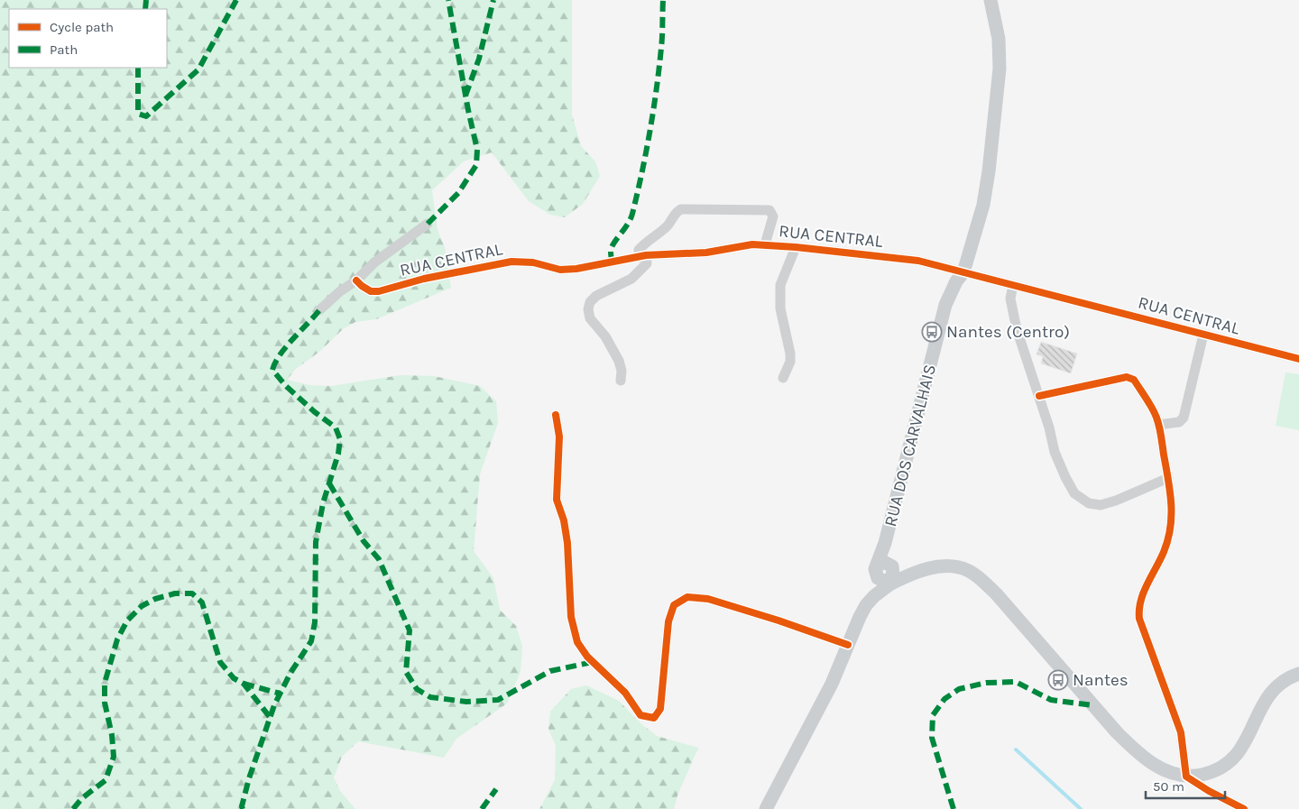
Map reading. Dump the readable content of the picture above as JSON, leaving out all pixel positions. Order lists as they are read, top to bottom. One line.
{"streets":{"main road":["RUA DOS CARVALHAIS"],"street":["RUA CENTRAL"]},"crossings":[["RUA CENTRAL","RUA DOS CARVALHAIS"]],"places":{"bus stop":["Nantes (Centro)","Nantes"]},"legend":["Cycle path","Path"],"scale_bar":"50 m"}
